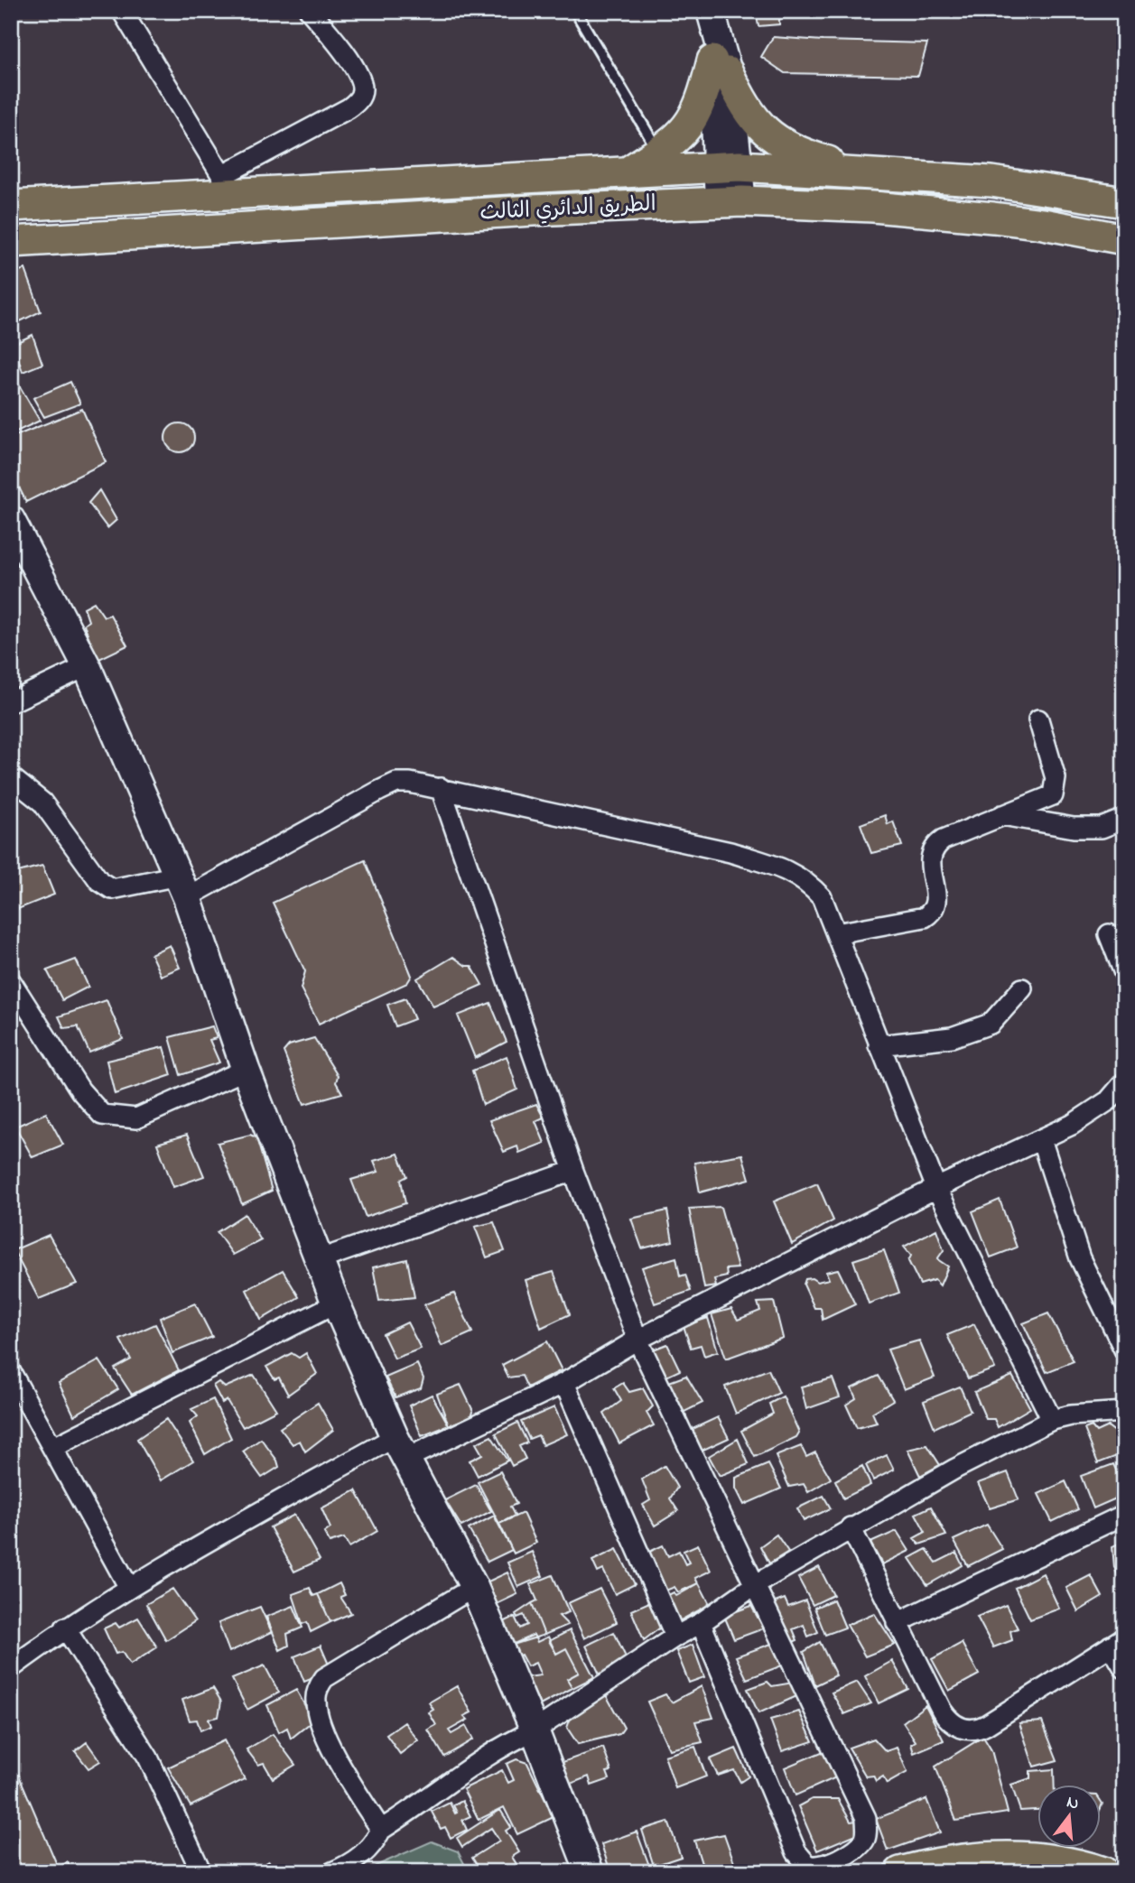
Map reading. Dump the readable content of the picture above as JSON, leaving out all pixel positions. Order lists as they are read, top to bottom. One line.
{"streets":{"main road":["الطريق الدائري الثالث"]},"north":"top"}
